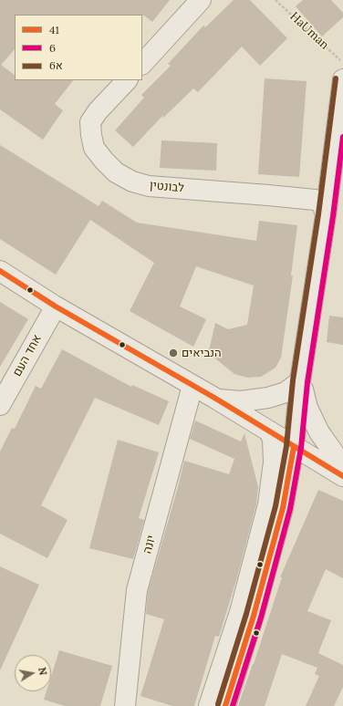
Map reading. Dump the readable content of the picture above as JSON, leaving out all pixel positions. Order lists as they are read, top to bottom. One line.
{"streets":{"street":["לבונטין","אחד העם","יונה"],"path":["HaUman"]},"places":["הנביאים"],"lines":["transit line 6א","transit line 6","transit line 41"],"legend":["41","6","6א"],"north":"right"}
